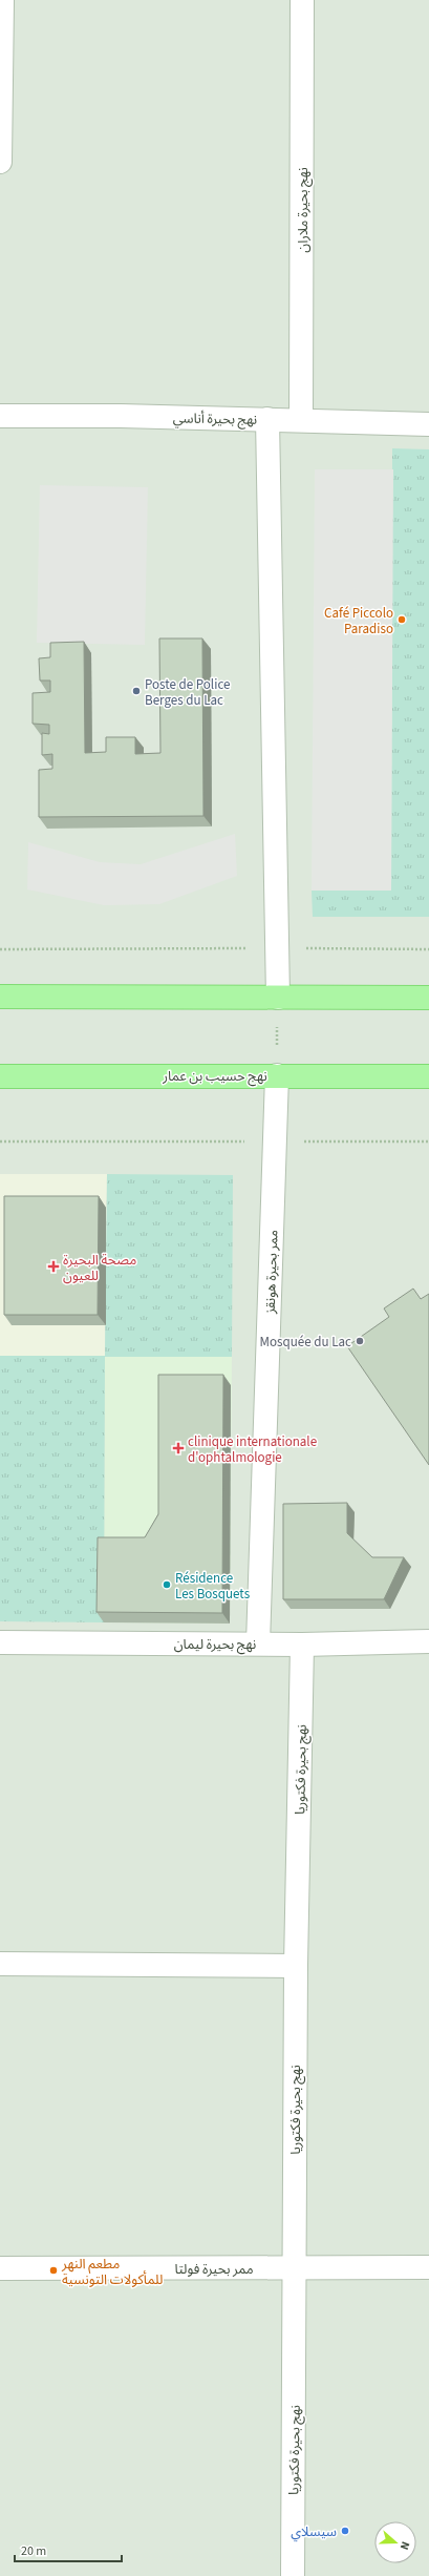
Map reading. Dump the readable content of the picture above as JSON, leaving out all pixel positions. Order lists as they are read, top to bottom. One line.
{"streets":{"main road":["نهج حسيب بن عمار"],"street":["نهج بحيرة ملاران","نهج بحيرة أناسي","ممر بحيرة هونقز","نهج بحيرة ليمان","نهج بحيرة فكتوريا","ممر بحيرة فولتا"]},"crossings":[["نهج بحيرة ملاران","نهج بحيرة أناسي"],["نهج حسيب بن عمار","ممر بحيرة هونقز"],["ممر بحيرة هونقز","نهج بحيرة ليمان"],["نهج بحيرة ليمان","نهج بحيرة فكتوريا"],["نهج بحيرة فكتوريا","ممر بحيرة فولتا"]],"places":{"other":["Café Piccolo Paradiso","Poste de Police Berges du Lac","Mosquée du Lac","Résidence Les Bosquets","مطعم النهر للمأكولات التونسية","سيسلاي"],"health":["مصحة البحيرة للعيون","clinique internationale d'ophtalmologie"]},"scale_bar":"20 m","north":"right"}
